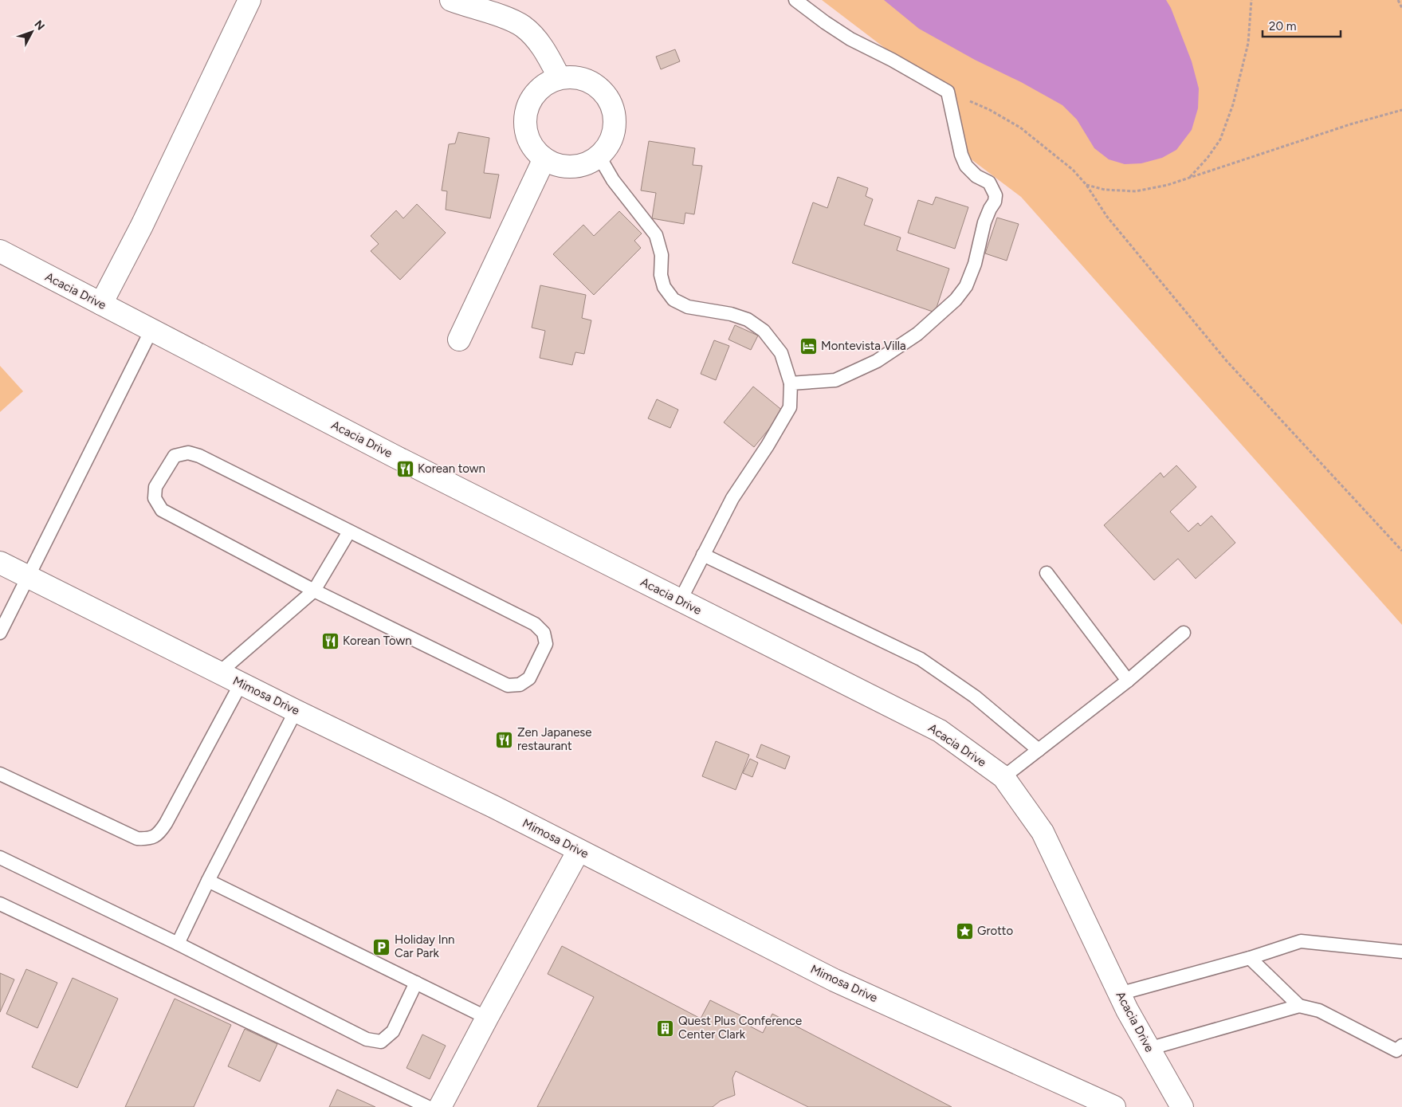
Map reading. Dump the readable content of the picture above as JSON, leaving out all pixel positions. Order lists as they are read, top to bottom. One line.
{"streets":{"street":["Acacia Drive","Mimosa Drive"]},"places":{"hotel":["Montevista Villa"],"restaurant":["Korean town","Korean Town","Zen Japanese restaurant"],"place":["Grotto"],"parking":["Holiday Inn Car Park"],"building":["Quest Plus Conference Center Clark"]},"scale_bar":"20 m","north":"top right"}
